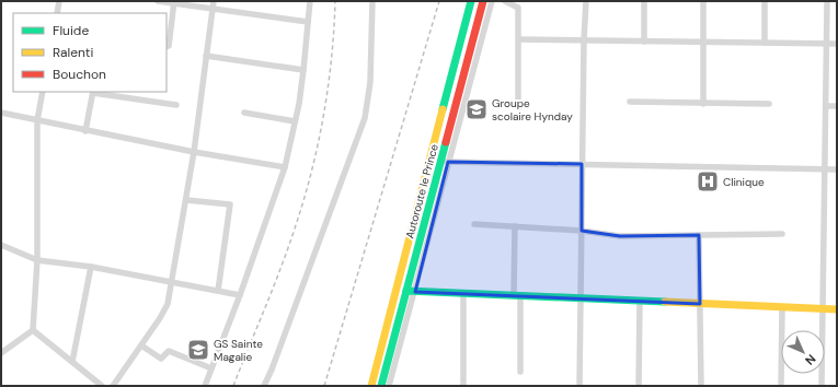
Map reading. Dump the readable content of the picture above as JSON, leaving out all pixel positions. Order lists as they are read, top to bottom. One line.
{"streets":{"main road":["Autoroute le Prince"]},"places":{"school or university":["Groupe scolaire Hynday","GS Sainte Magalie"],"hospital":["Clinique"]},"legend":["Fluide","Ralenti","Bouchon"],"north":"bottom right"}
